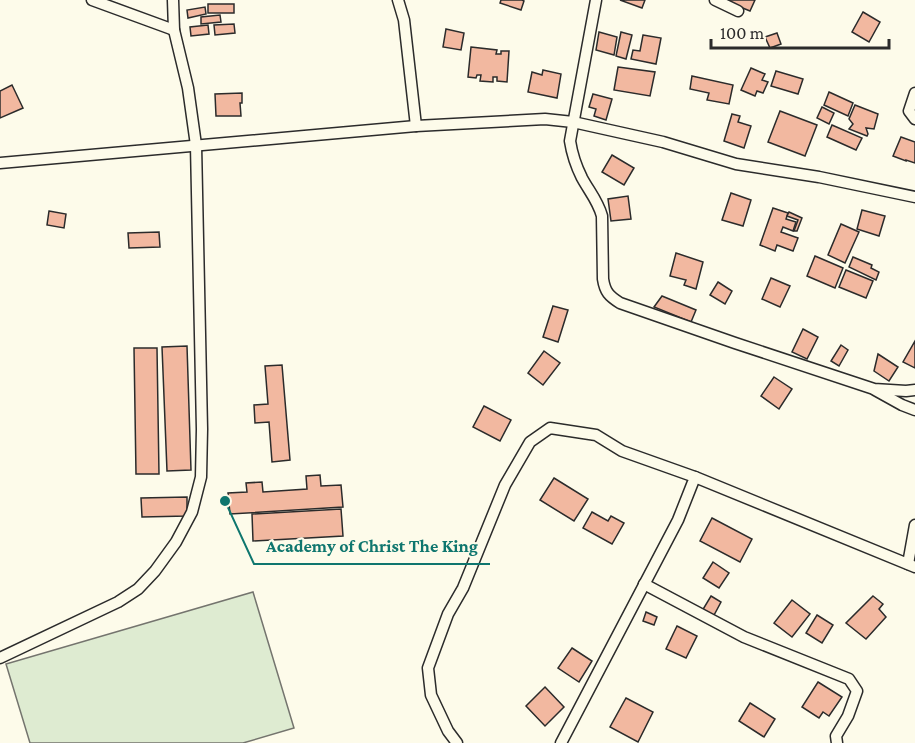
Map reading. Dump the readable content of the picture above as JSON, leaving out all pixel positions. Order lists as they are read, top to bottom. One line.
{"places":["Academy of Christ The King"],"scale_bar":"100 m"}
